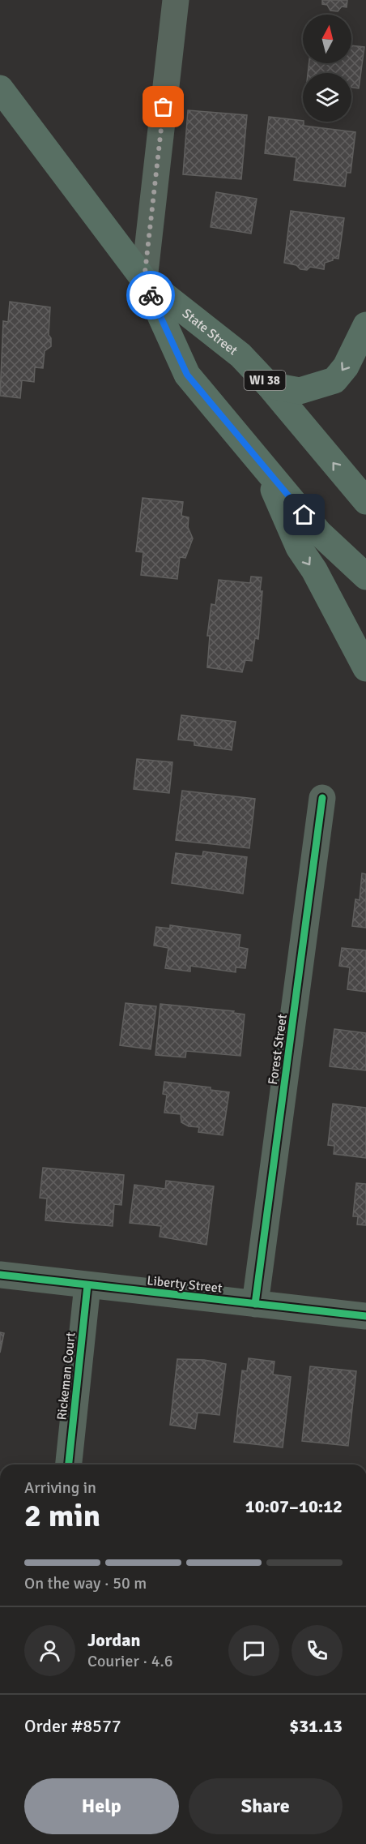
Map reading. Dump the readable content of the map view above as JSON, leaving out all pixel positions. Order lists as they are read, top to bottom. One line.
{"streets":{"main road":["State Street","WI 38"],"street":["Forest Street","Liberty Street","Rickeman Court"]},"crossings":[["Forest Street","Liberty Street"],["Liberty Street","Rickeman Court"]],"north":"top","page":{"heading":["2 min","Arriving in","10:07–10:12"],"panel":["Jordan","Courier · 4.6","Order #8577","$31.13"],"bar":"On the way · 50 m","buttons":["Help","Share"]}}
